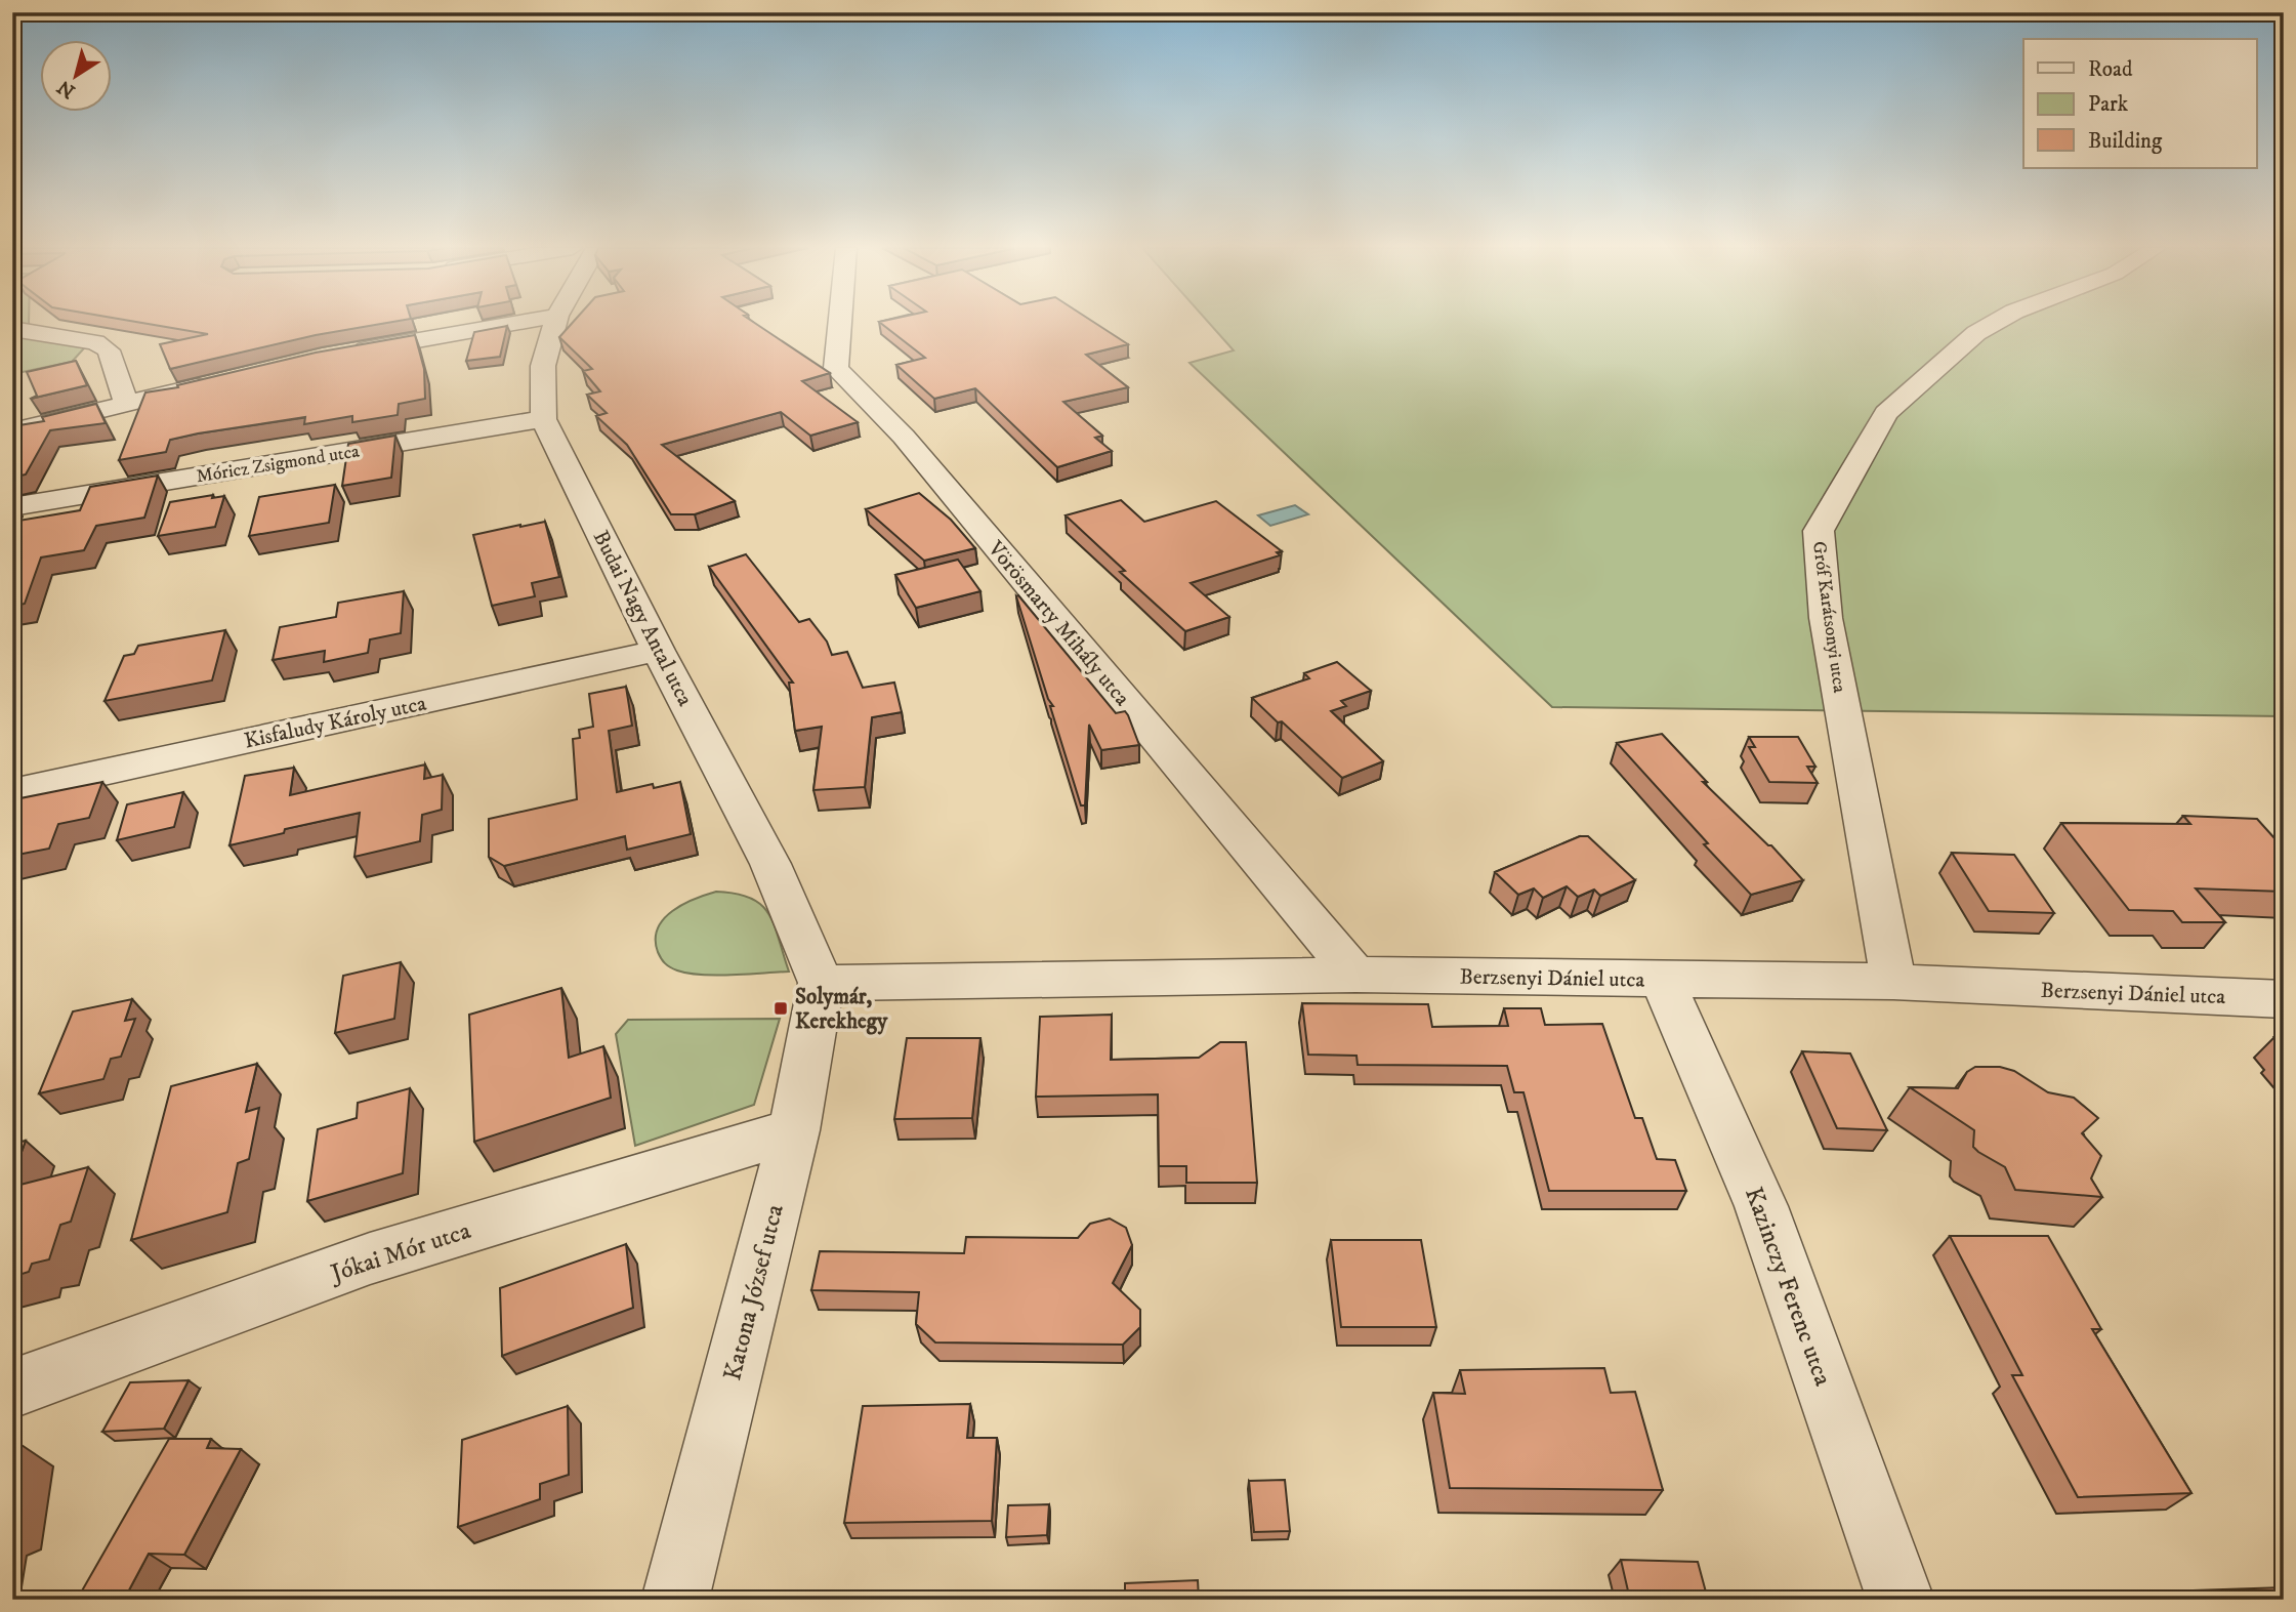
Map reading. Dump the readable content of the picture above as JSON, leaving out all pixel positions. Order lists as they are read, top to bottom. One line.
{"streets":{"street":["Móricz Zsigmond utca","Gróf Karátsonyi utca","Budai Nagy Antal utca","Vörösmarty Mihály utca","Kisfaludy Károly utca","Berzsenyi Dániel utca","Jókai Mór utca","Kazinczy Ferenc utca","Katona József utca"]},"crossings":[["Móricz Zsigmond utca","Budai Nagy Antal utca"],["Gróf Karátsonyi utca","Berzsenyi Dániel utca"],["Budai Nagy Antal utca","Kisfaludy Károly utca"],["Budai Nagy Antal utca","Berzsenyi Dániel utca"],["Budai Nagy Antal utca","Katona József utca"],["Vörösmarty Mihály utca","Berzsenyi Dániel utca"],["Berzsenyi Dániel utca","Kazinczy Ferenc utca"],["Berzsenyi Dániel utca","Katona József utca"],["Jókai Mór utca","Katona József utca"]],"places":{"transit":["Solymár, Kerekhegy"]},"legend":["Road","Park","Building"],"north":"bottom left"}
